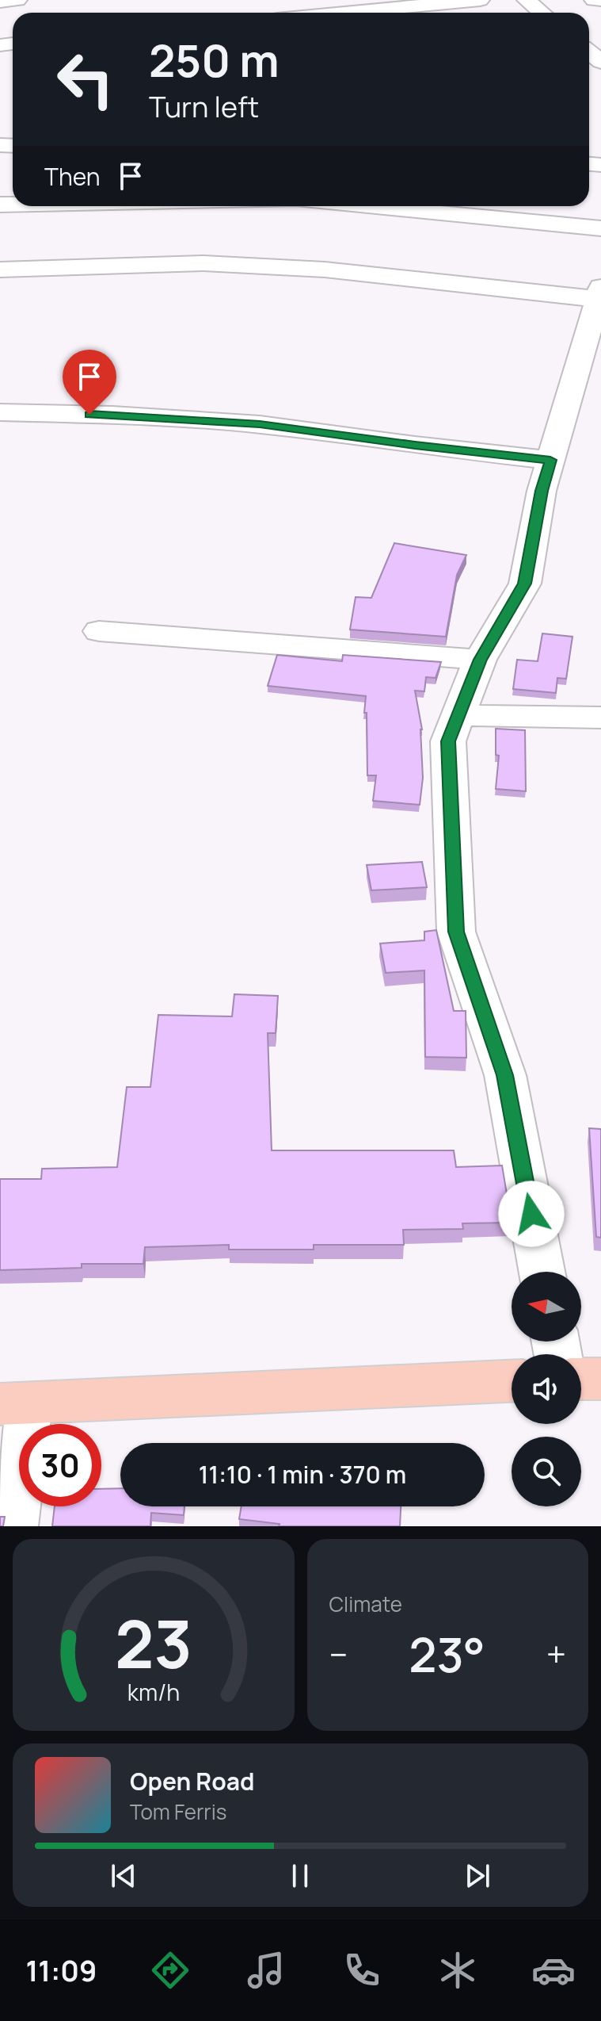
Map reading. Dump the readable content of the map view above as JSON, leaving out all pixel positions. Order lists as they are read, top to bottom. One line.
{"north":"left","page":{"turn":["250 m","Turn left"],"then":"Then","limit":"30","trip":"11:10 · 1 min · 370 m","tile":"Climate","heat":["−","23°","+"],"song":["Open Road","Tom Ferris"],"tabs":"11:09","gauge":["23","km/h"]}}
